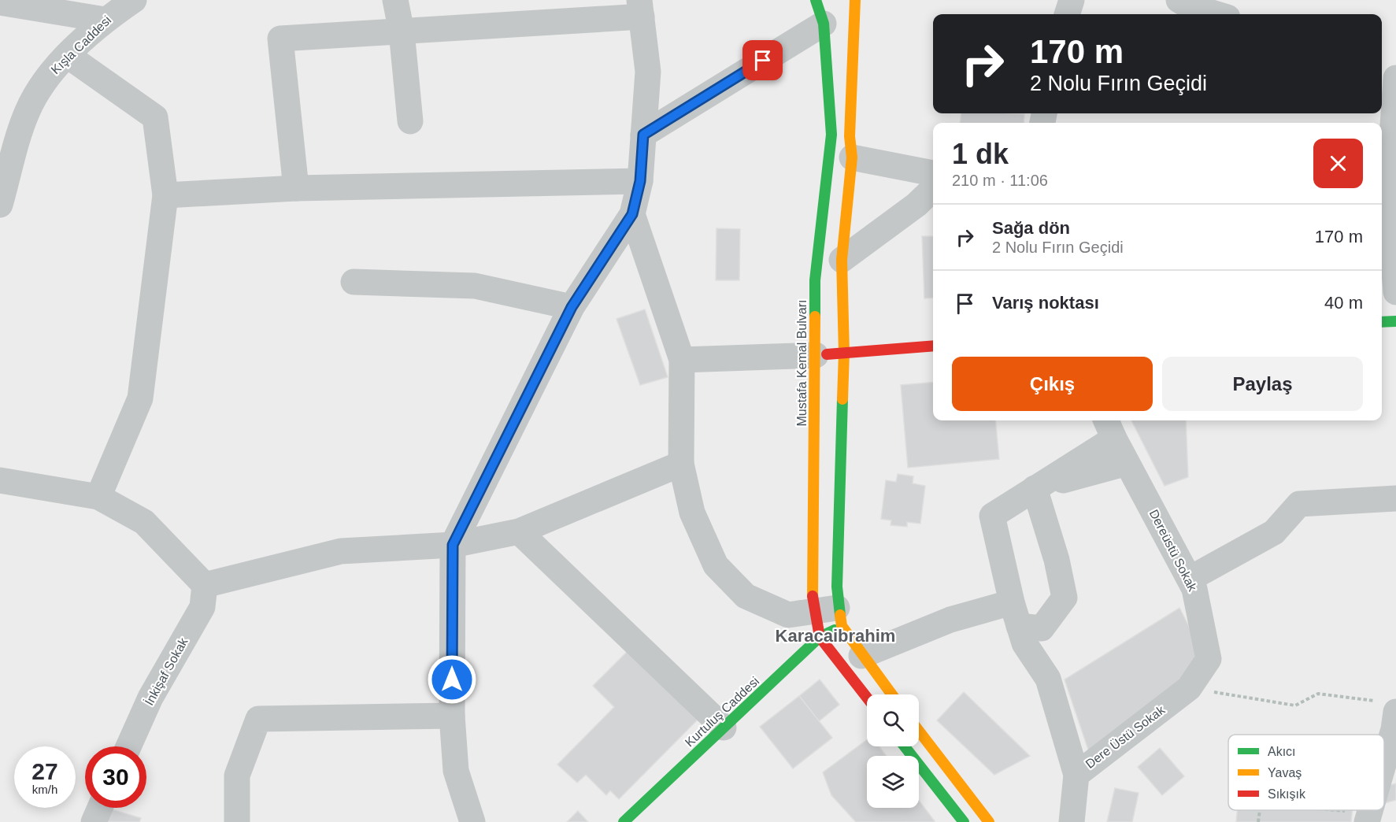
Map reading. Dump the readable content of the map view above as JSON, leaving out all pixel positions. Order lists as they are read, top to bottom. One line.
{"streets":{"main road":["Mustafa Kemal Bulvarı","Kurtuluş Caddesi"],"street":["Kışla Caddesi","Dereüstü Sokak","İnkişaf Sokak","Dere Üstü Sokak"]},"crossings":[["Mustafa Kemal Bulvarı","Kurtuluş Caddesi"],["Dereüstü Sokak","Dere Üstü Sokak"]],"districts":["Karacaibrahim"],"legend":["Akıcı","Yavaş","Sıkışık"],"page":{"turn":["170 m","2 Nolu Fırın Geçidi"],"heading":["1 dk","210 m · 11:06"],"list":[{"name":"Sağa dön","note":"2 Nolu Fırın Geçidi","value":"170 m"},{"name":"Varış noktası","value":"40 m"}],"buttons":["Çıkış","Paylaş"],"speed":"27 km/h","limit":"30"}}
